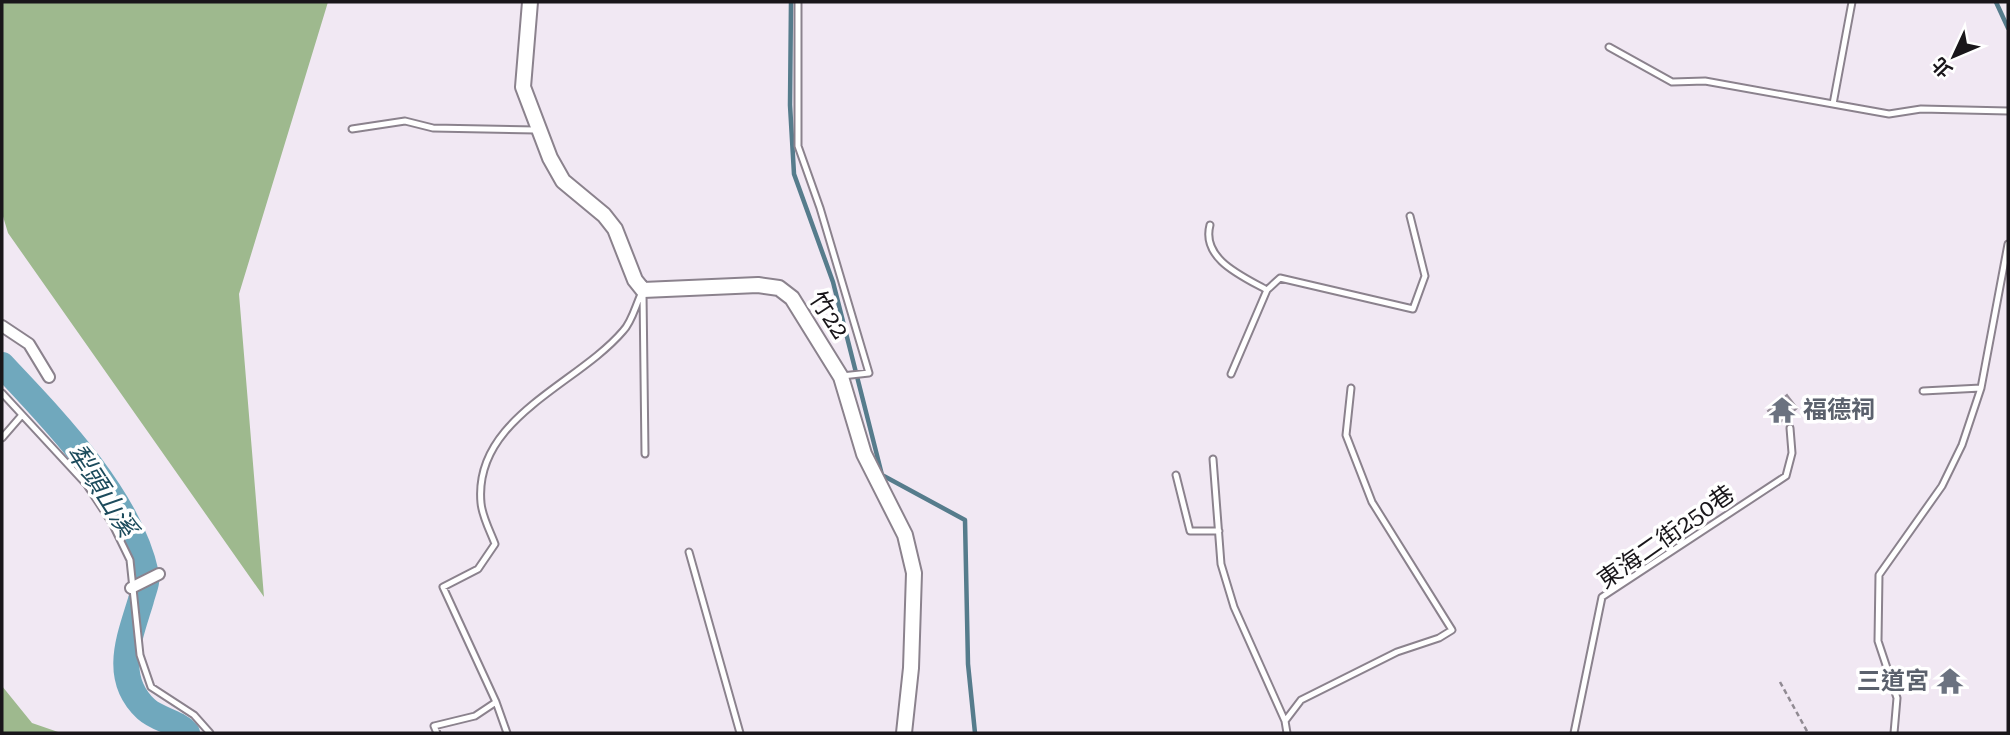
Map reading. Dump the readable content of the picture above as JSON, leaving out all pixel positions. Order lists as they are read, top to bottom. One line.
{"streets":{"street":["竹22"],"lane":["東海二街250巷"]},"water":["犁頭山溪"],"places":{"temple":["福德祠","三道宮"]},"north":"bottom left"}
